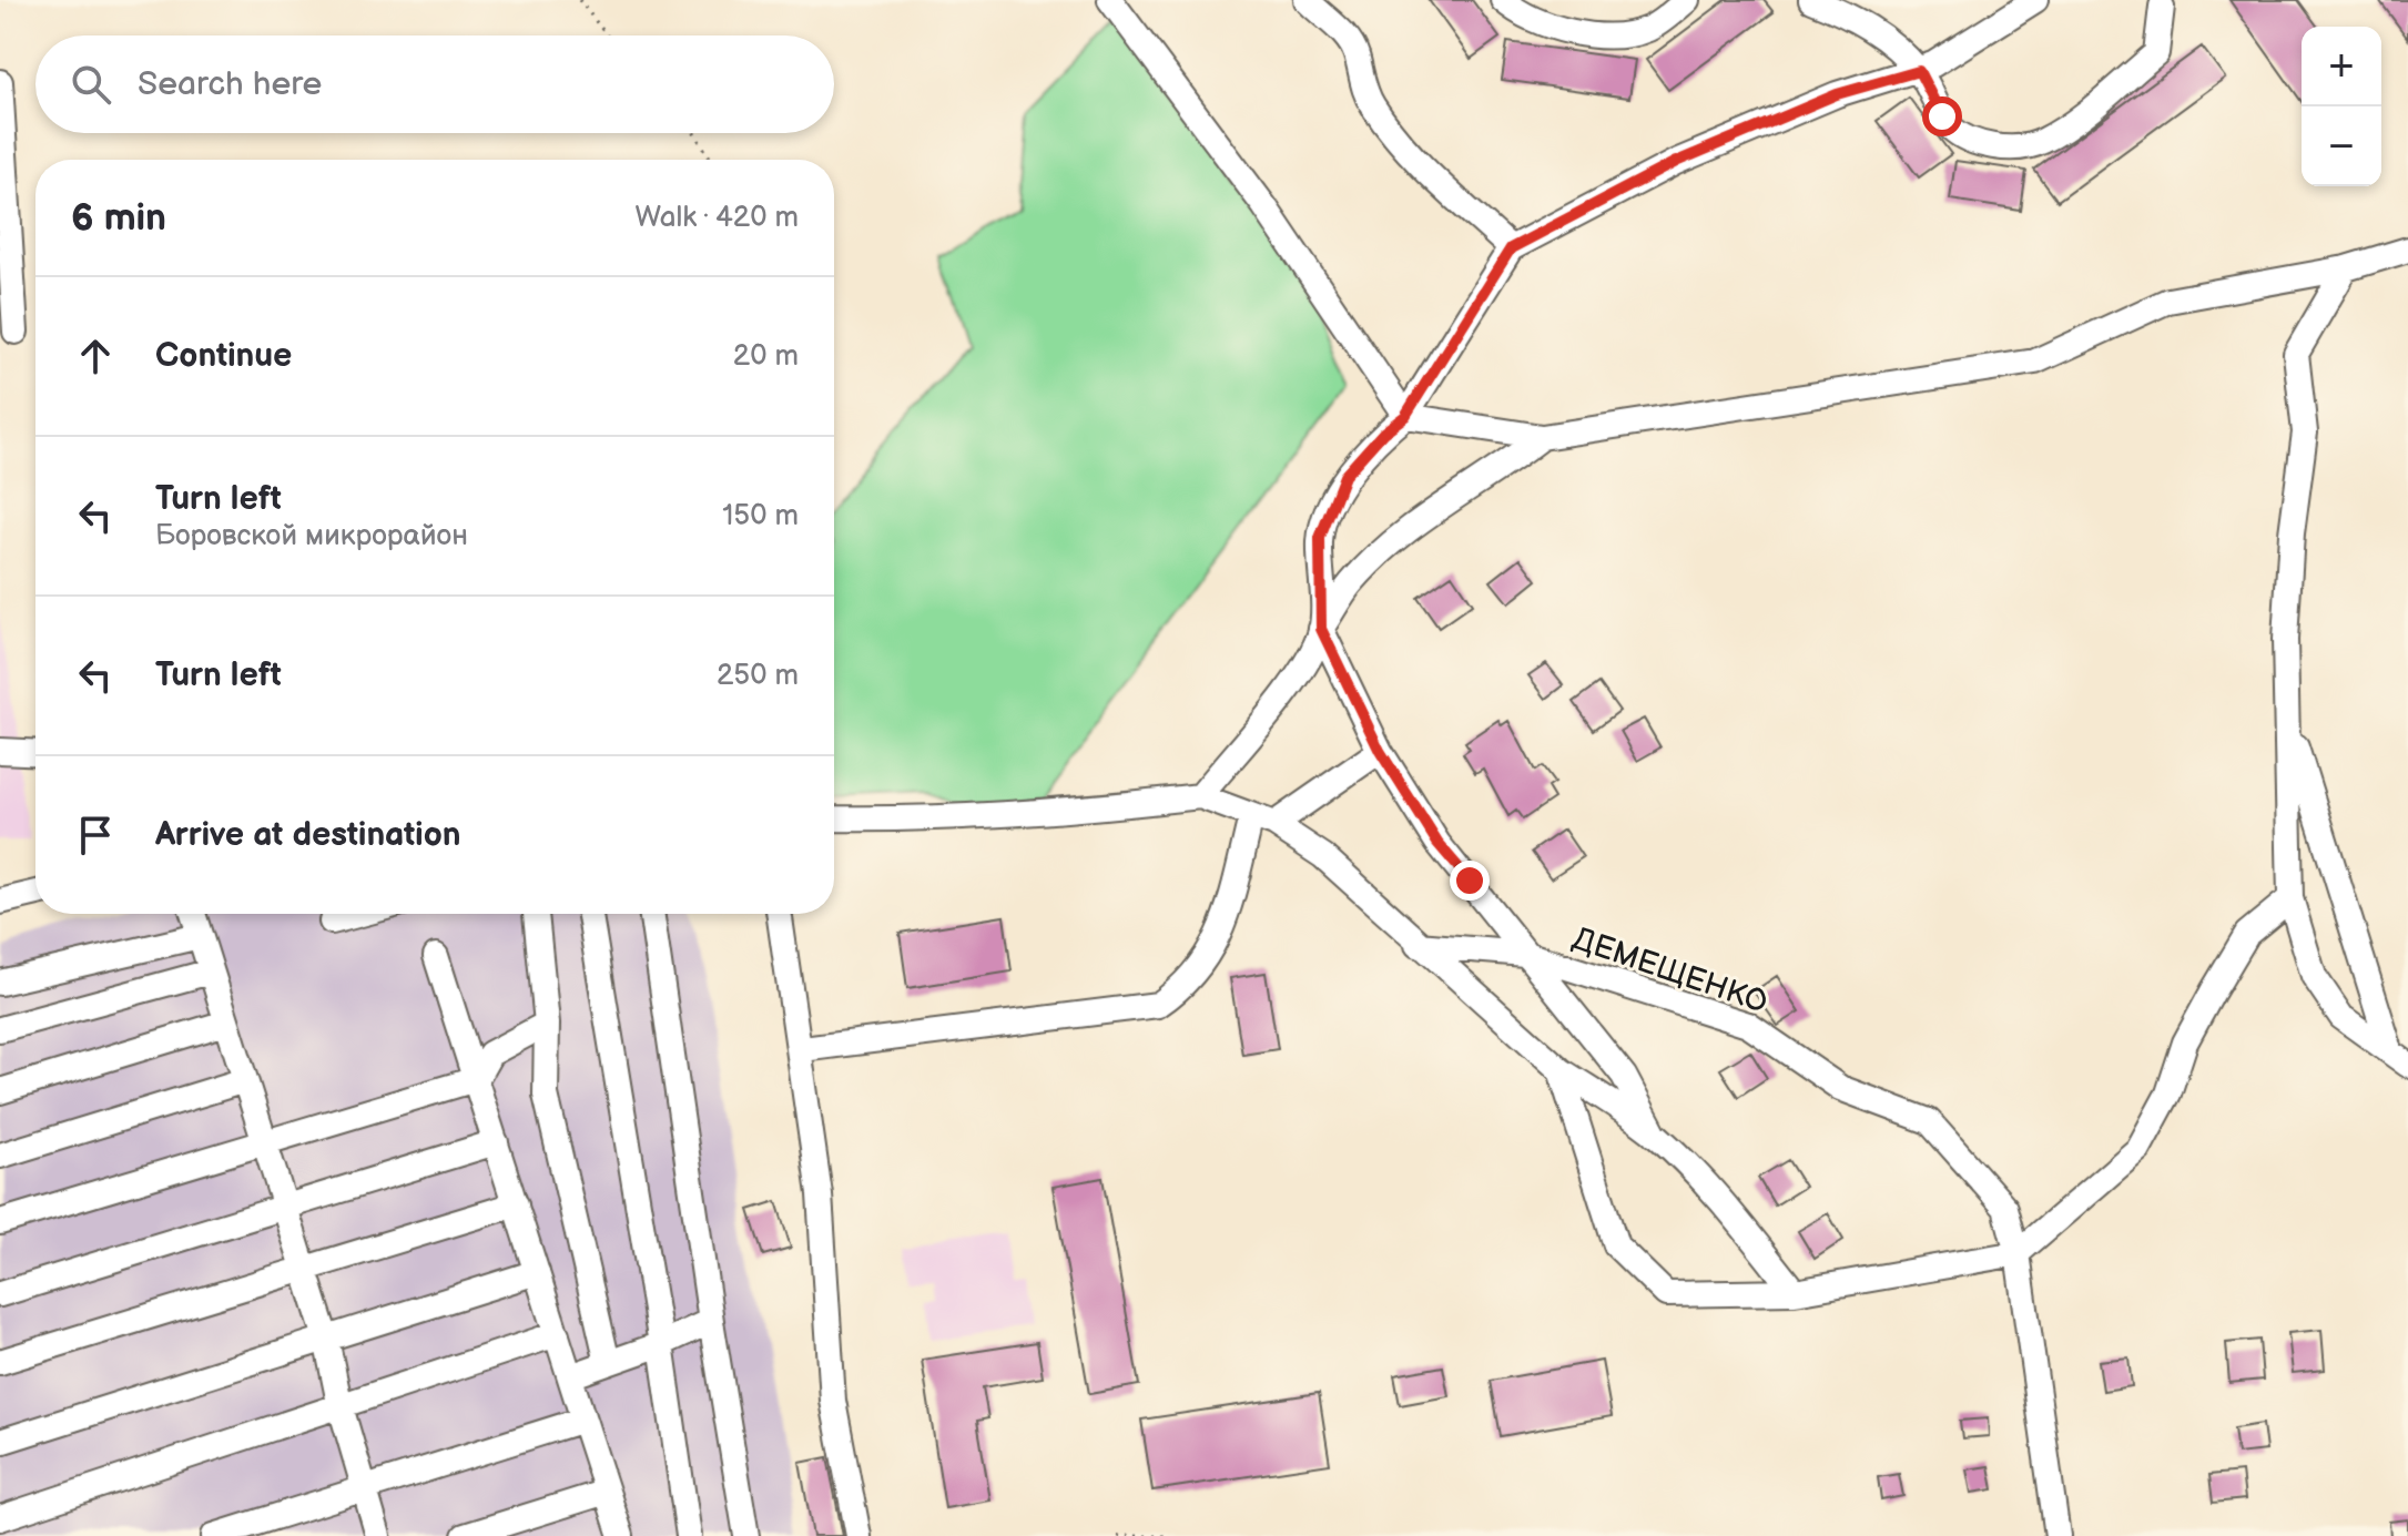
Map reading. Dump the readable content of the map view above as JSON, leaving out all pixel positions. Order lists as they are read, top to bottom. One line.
{"streets":{"street":["ДЕМЕЩЕНКО"]},"page":{"map_buttons":["+","−"],"search":"Search here","heading":["6 min","Walk · 420 m"],"list":[["Continue","20 m"],["Turn left","Боровской микрорайон","150 m"],["Turn left","250 m"],"Arrive at destination"]}}
